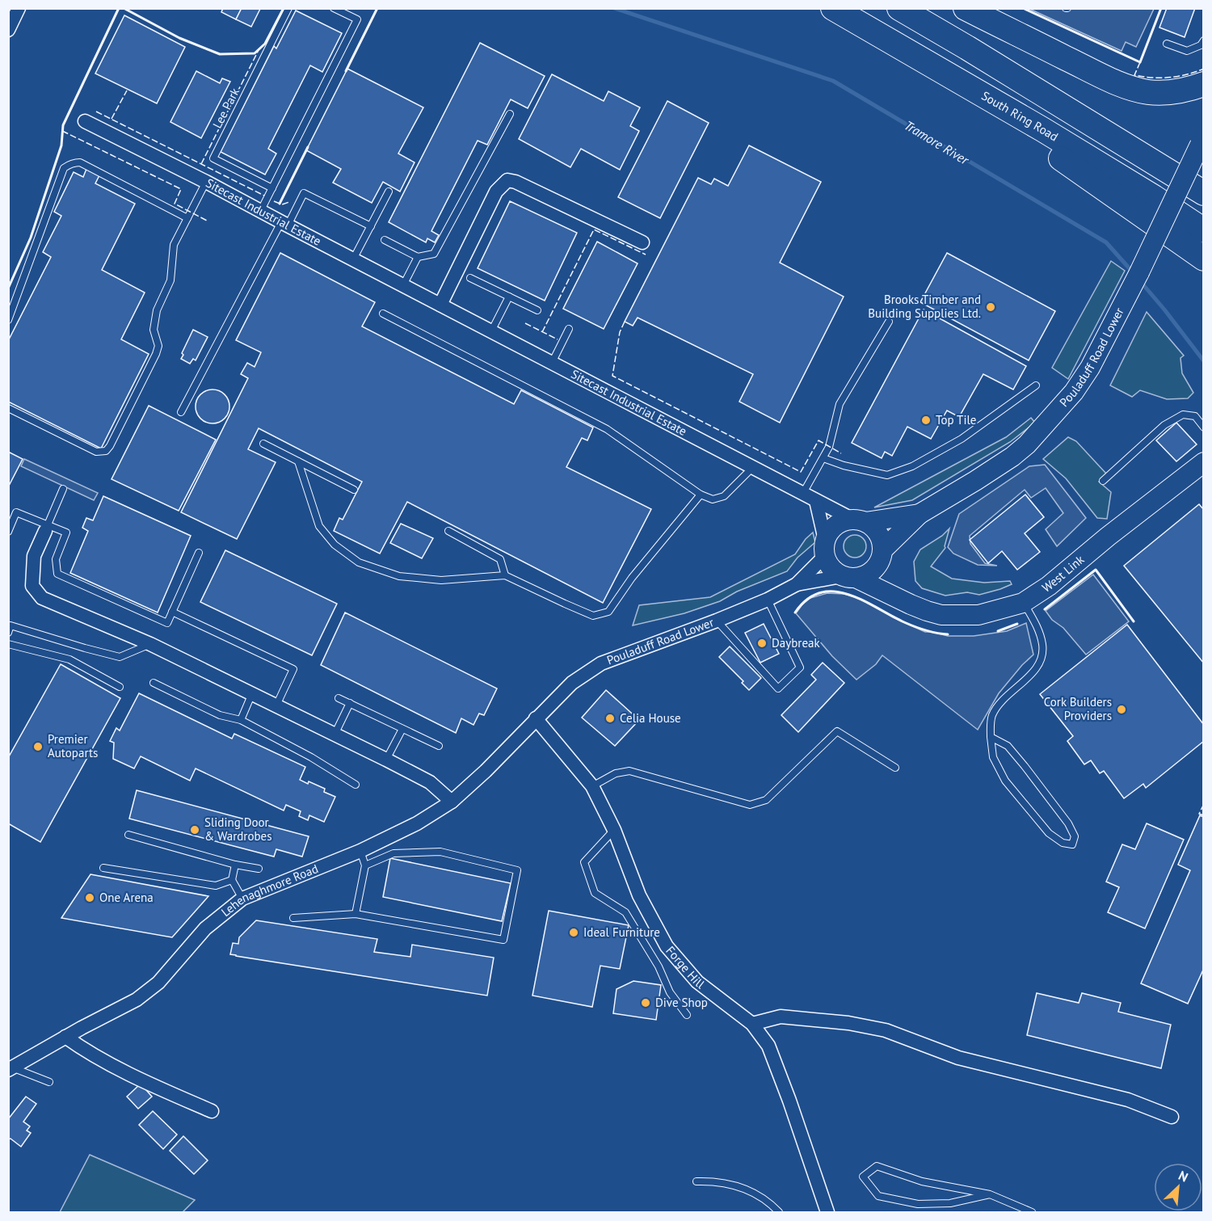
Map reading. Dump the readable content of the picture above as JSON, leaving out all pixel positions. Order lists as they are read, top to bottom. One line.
{"streets":{"highway":["South Ring Road"],"street":["Sitecast Industrial Estate","Pouladuff Road Lower","West Link","Lehenaghmore Road","Forge Hill"],"lane":["Lee Park"]},"crossings":[["Sitecast Industrial Estate","Pouladuff Road Lower"],["Sitecast Industrial Estate","West Link"],["Pouladuff Road Lower","West Link"],["Pouladuff Road Lower","Lehenaghmore Road"],["Pouladuff Road Lower","Forge Hill"],["Lehenaghmore Road","Forge Hill"]],"water":["Tramore River"],"places":["Brooks Timber and Building Supplies Ltd.","Top Tile","Daybreak","Cork Builders Providers","Celia House","Premier Autoparts","Sliding Door & Wardrobes","One Arena","Ideal Furniture","Dive Shop"],"north":"top right"}
